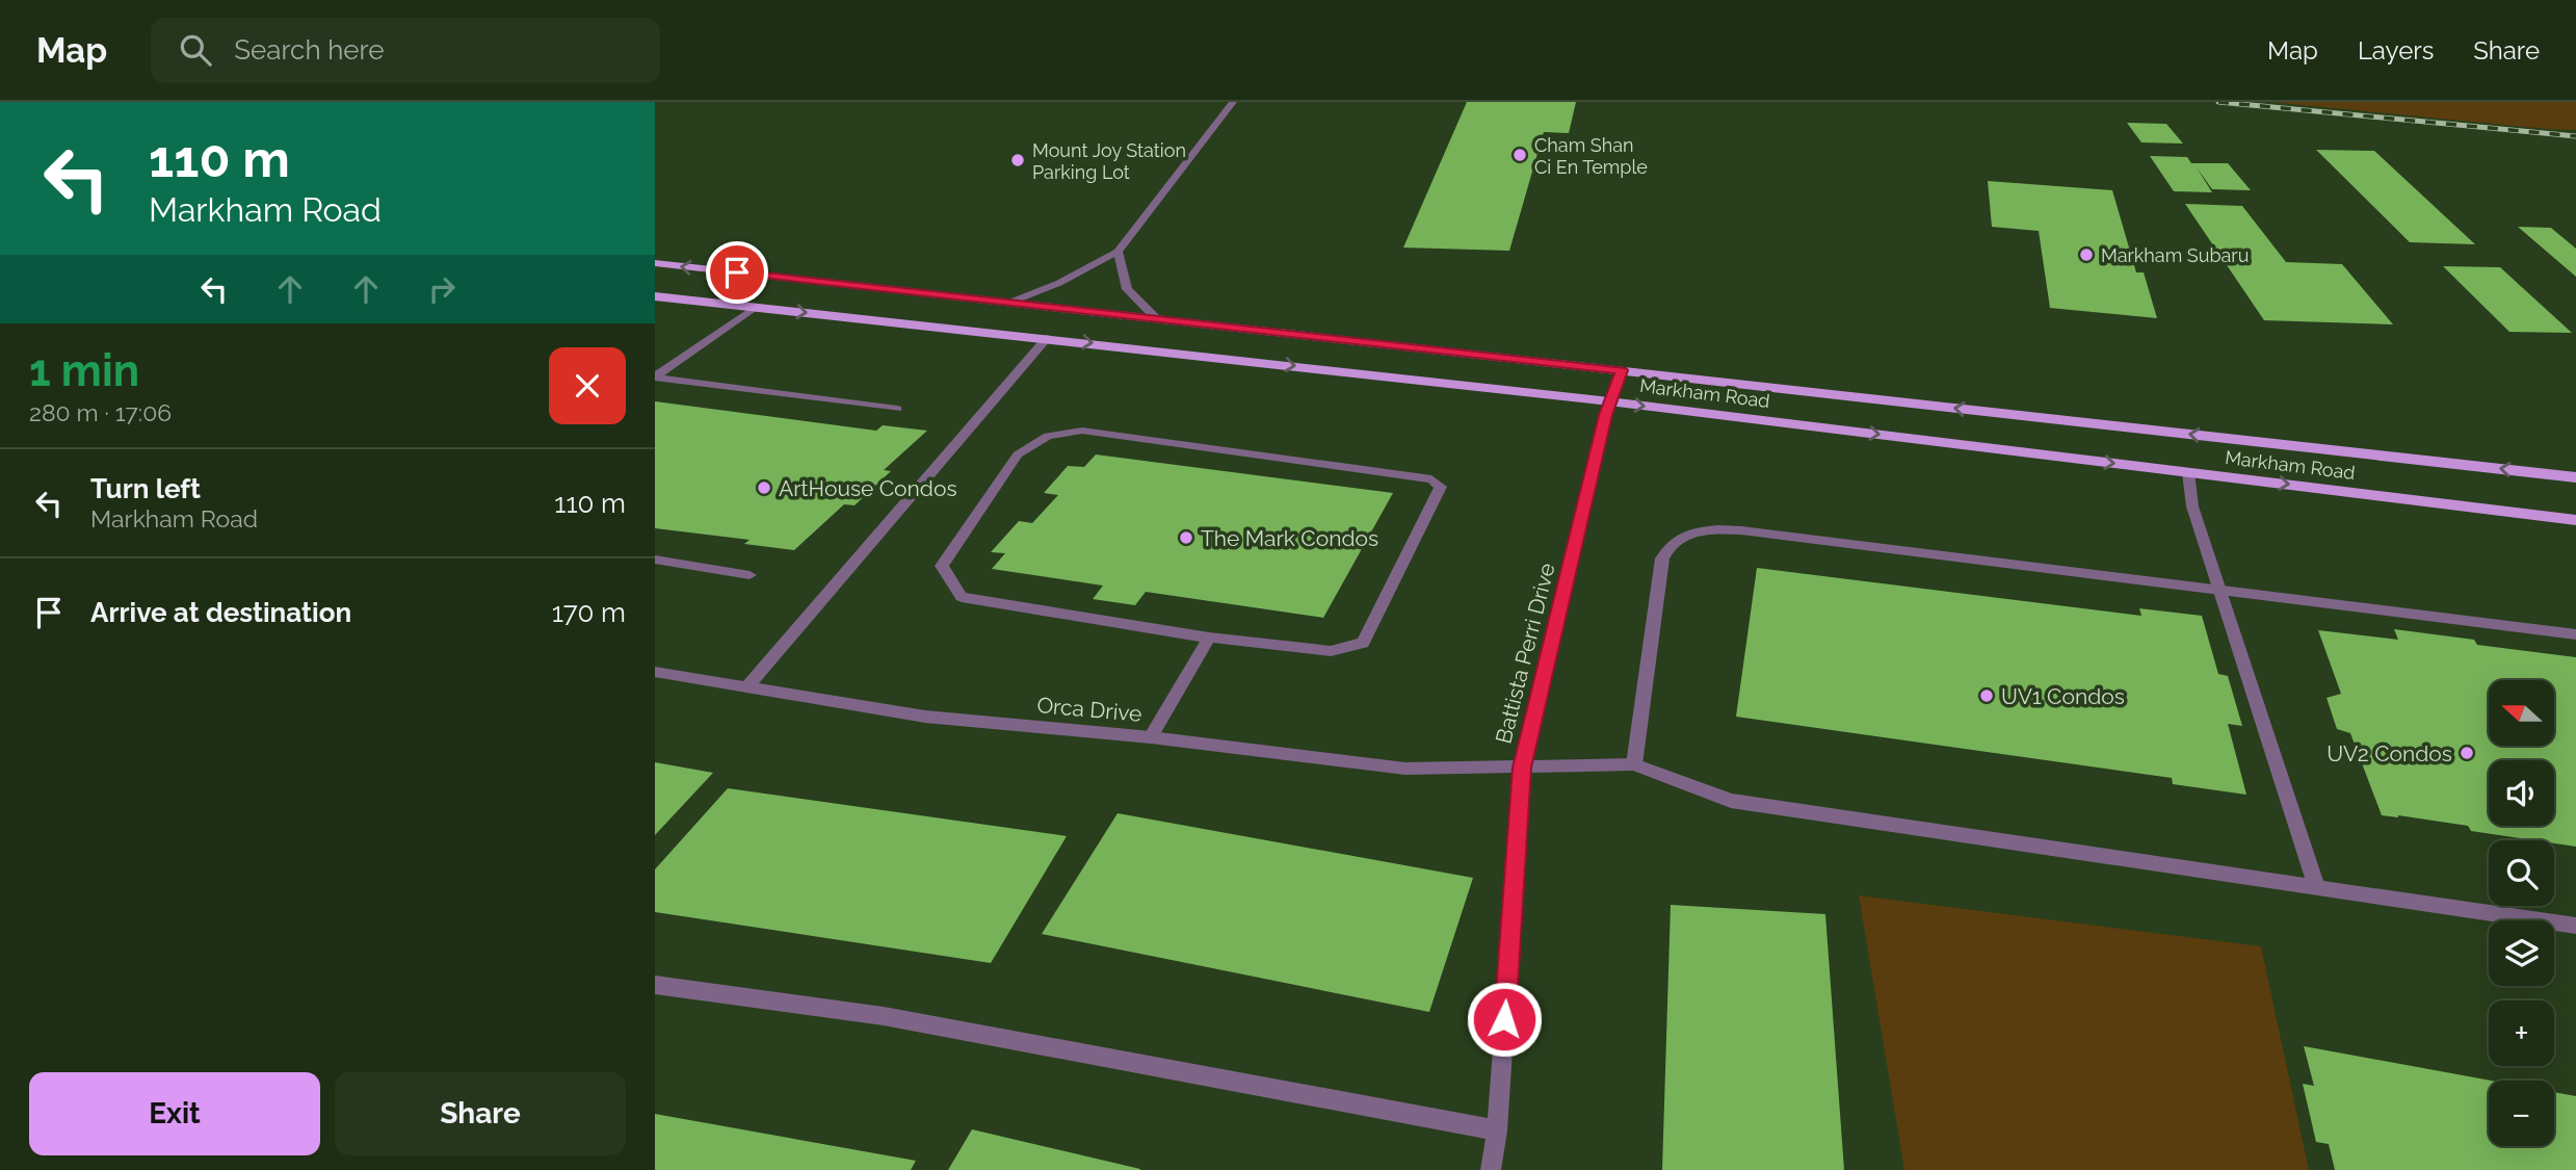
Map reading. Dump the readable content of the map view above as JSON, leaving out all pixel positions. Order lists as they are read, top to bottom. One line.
{"streets":{"main road":["Markham Road"],"street":["Battista Perri Drive","Orca Drive"]},"crossings":[["Markham Road","Battista Perri Drive"],["Battista Perri Drive","Orca Drive"]],"places":["Cham Shan Ci En Temple","Mount Joy Station Parking Lot","Markham Subaru","ArtHouse Condos","The Mark Condos","UV1 Condos","UV2 Condos"],"north":"left","page":{"header":"Map","search":"Search here","nav":["Map","Layers","Share"],"turn":["110 m","Markham Road"],"heading":["1 min","280 m · 17:06"],"list":[{"name":"Turn left","note":"Markham Road","value":"110 m"},{"name":"Arrive at destination","value":"170 m"}],"map_buttons":["+","−"],"buttons":["Exit","Share"]}}
